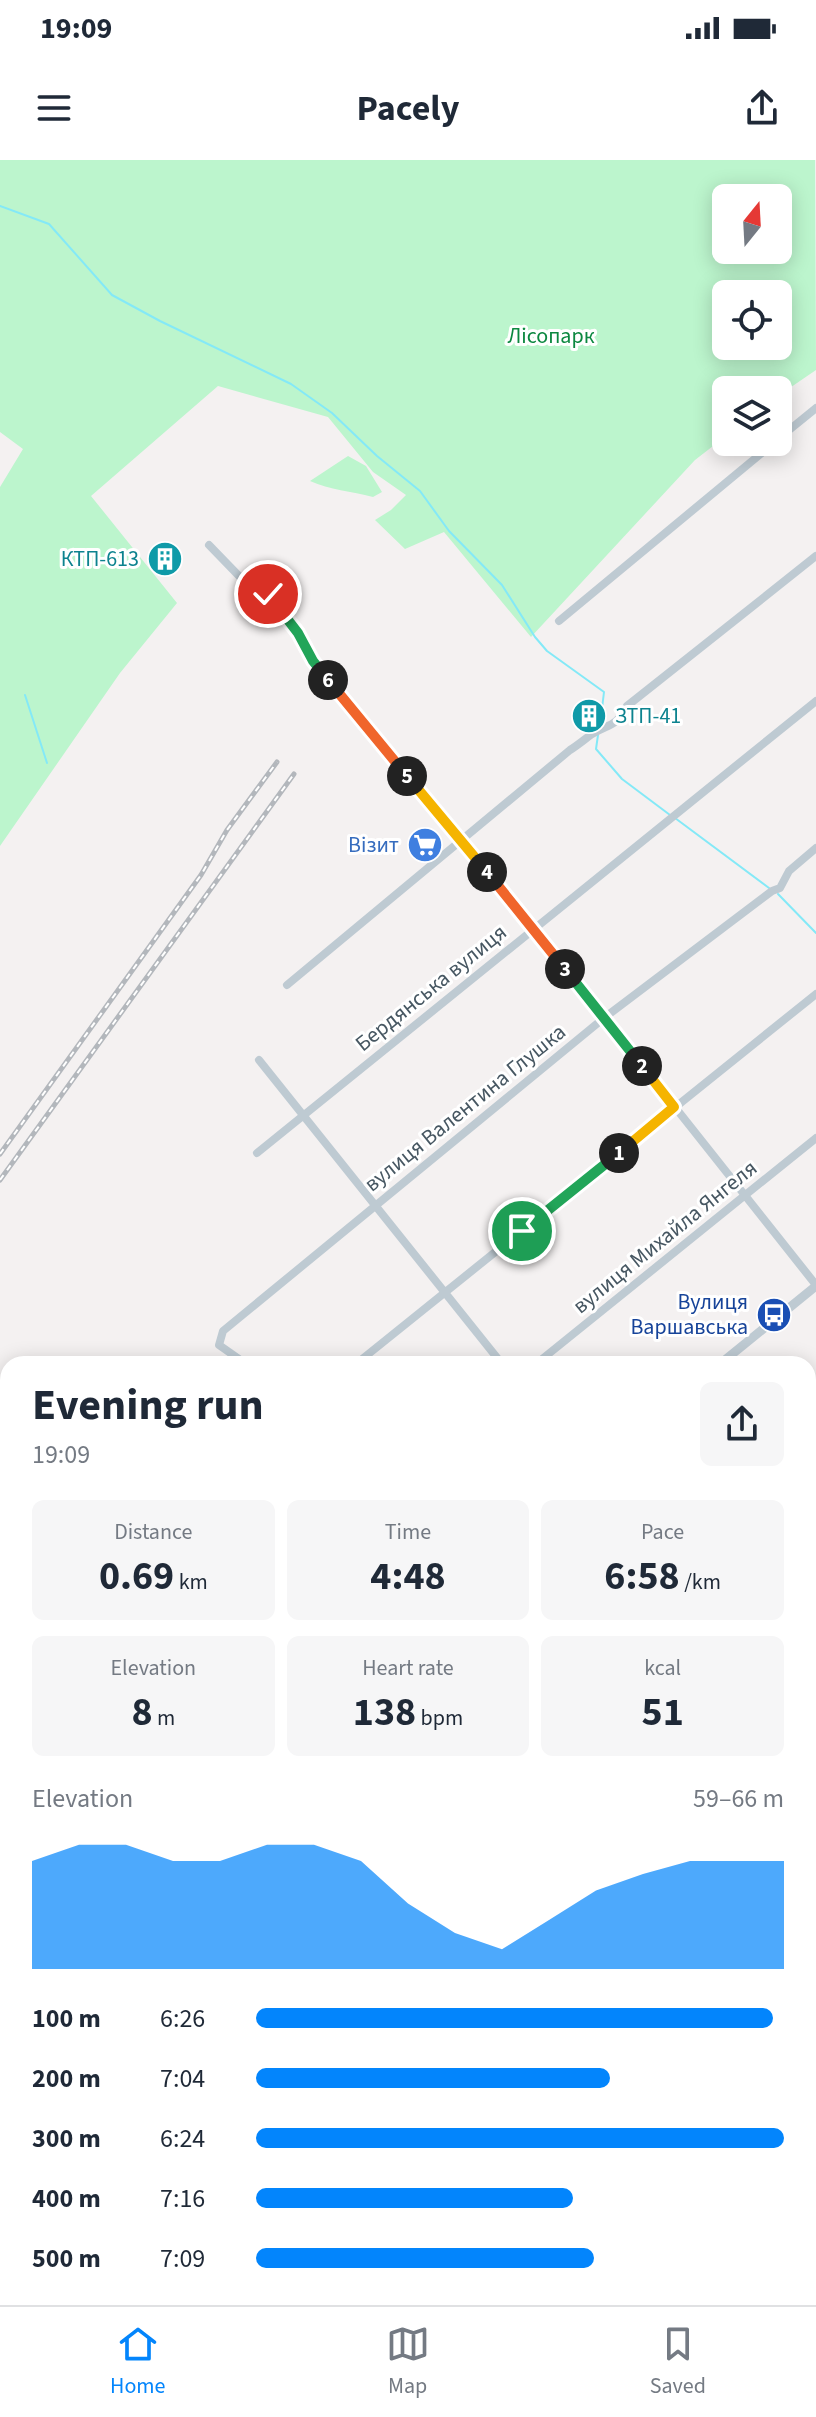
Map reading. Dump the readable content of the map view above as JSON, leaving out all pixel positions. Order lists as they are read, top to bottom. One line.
{"streets":{"street":["Бердянська вулиця","вулиця Валентина Глушка","вулиця Михайла Янгеля"]},"parks":["Лісопарк"],"places":{"building":["КТП-613","ЗТП-41"],"supermarket":["Візит"],"bus stop":["Вулиця Варшавська"]},"north":"top","page":{"status":"19:09","header":"Pacely","pins":["6","5","4","3","2","1"],"heading":["Evening run","19:09"],"stats":[["Distance","0.69 km"],["Time","4:48"],["Pace","6:58 /km"],["Elevation","8 m"],["Heart rate","138 bpm"],["kcal","51"]],"chart":["Elevation","59–66 m"],"list":[{"name":"100 m","note":"6:26"},{"name":"200 m","note":"7:04"},{"name":"300 m","note":"6:24"},{"name":"400 m","note":"7:16"},{"name":"500 m","note":"7:09"}],"tabs":["Home","Map","Saved"]}}
